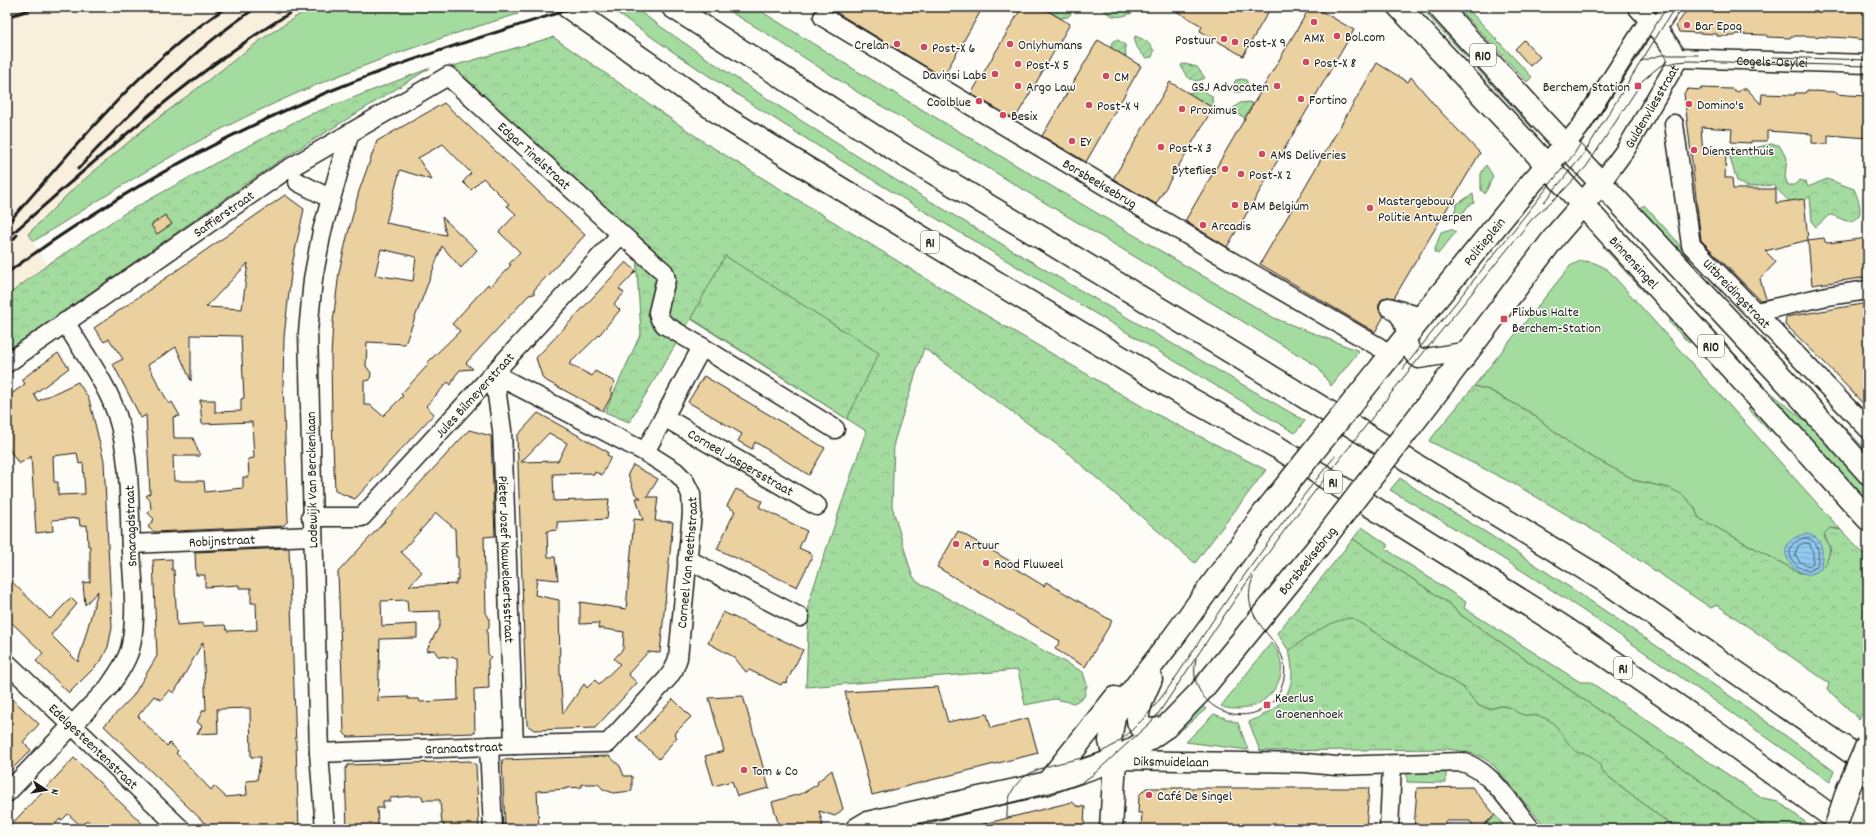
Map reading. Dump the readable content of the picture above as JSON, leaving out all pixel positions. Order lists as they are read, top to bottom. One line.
{"streets":{"main road":["R10","Borsbeeksebrug","Politieplein","R1","Binnensingel","Diksmuidelaan"],"street":["Cogels-Osylei","Guldenvliesstraat","Edgar Tinelstraat","Saffierstraat","Uitbreidingstraat","Jules Bilmeyerstraat","Corneel Jaspersstraat","Lodewijk Van Berckenlaan","Smaragdstraat","Robijnstraat","Pieter Jozef Nauwelaertsstraat","Corneel Van Reethstraat","Edelgesteentenstraat","Granaatstraat"]},"crossings":[["Cogels-Osylei","Guldenvliesstraat"],["Guldenvliesstraat","Binnensingel"],["Edgar Tinelstraat","Saffierstraat"],["Edgar Tinelstraat","Jules Bilmeyerstraat"],["Borsbeeksebrug","Politieplein"],["Borsbeeksebrug","Diksmuidelaan"],["Saffierstraat","Lodewijk Van Berckenlaan"],["Saffierstraat","Smaragdstraat"],["Politieplein","Binnensingel"],["Jules Bilmeyerstraat","Lodewijk Van Berckenlaan"],["Jules Bilmeyerstraat","Pieter Jozef Nauwelaertsstraat"],["Jules Bilmeyerstraat","Corneel Van Reethstraat"],["Lodewijk Van Berckenlaan","Robijnstraat"],["Lodewijk Van Berckenlaan","Granaatstraat"],["Smaragdstraat","Robijnstraat"],["Smaragdstraat","Edelgesteentenstraat"],["Pieter Jozef Nauwelaertsstraat","Corneel Van Reethstraat"],["Pieter Jozef Nauwelaertsstraat","Granaatstraat"],["Corneel Van Reethstraat","Granaatstraat"]],"places":{"other":["AMX","Bar Epoq","Bol.com","Postuur","Post-X 9","Crelan","Onlyhumans","Post-X 6","Post-X 8","Post-X 5","Davinsi Labs","CM","Argo Law","GSJ Advocaten","Fortino","Coolblue","Domino's","Post-X 4","Proximus","Besix","EY","Post-X 3","Dienstenthuis","AMS Deliveries","Byteflies","Post-X 2","BAM Belgium","Mastergebouw Politie Antwerpen","Arcadis","Artuur","Rood Fluweel","Tom & Co","Café De Singel"],"transit":["Berchem Station","Flixbus Halte Berchem-Station","Keerlus Groenenhoek"]},"north":"right"}
